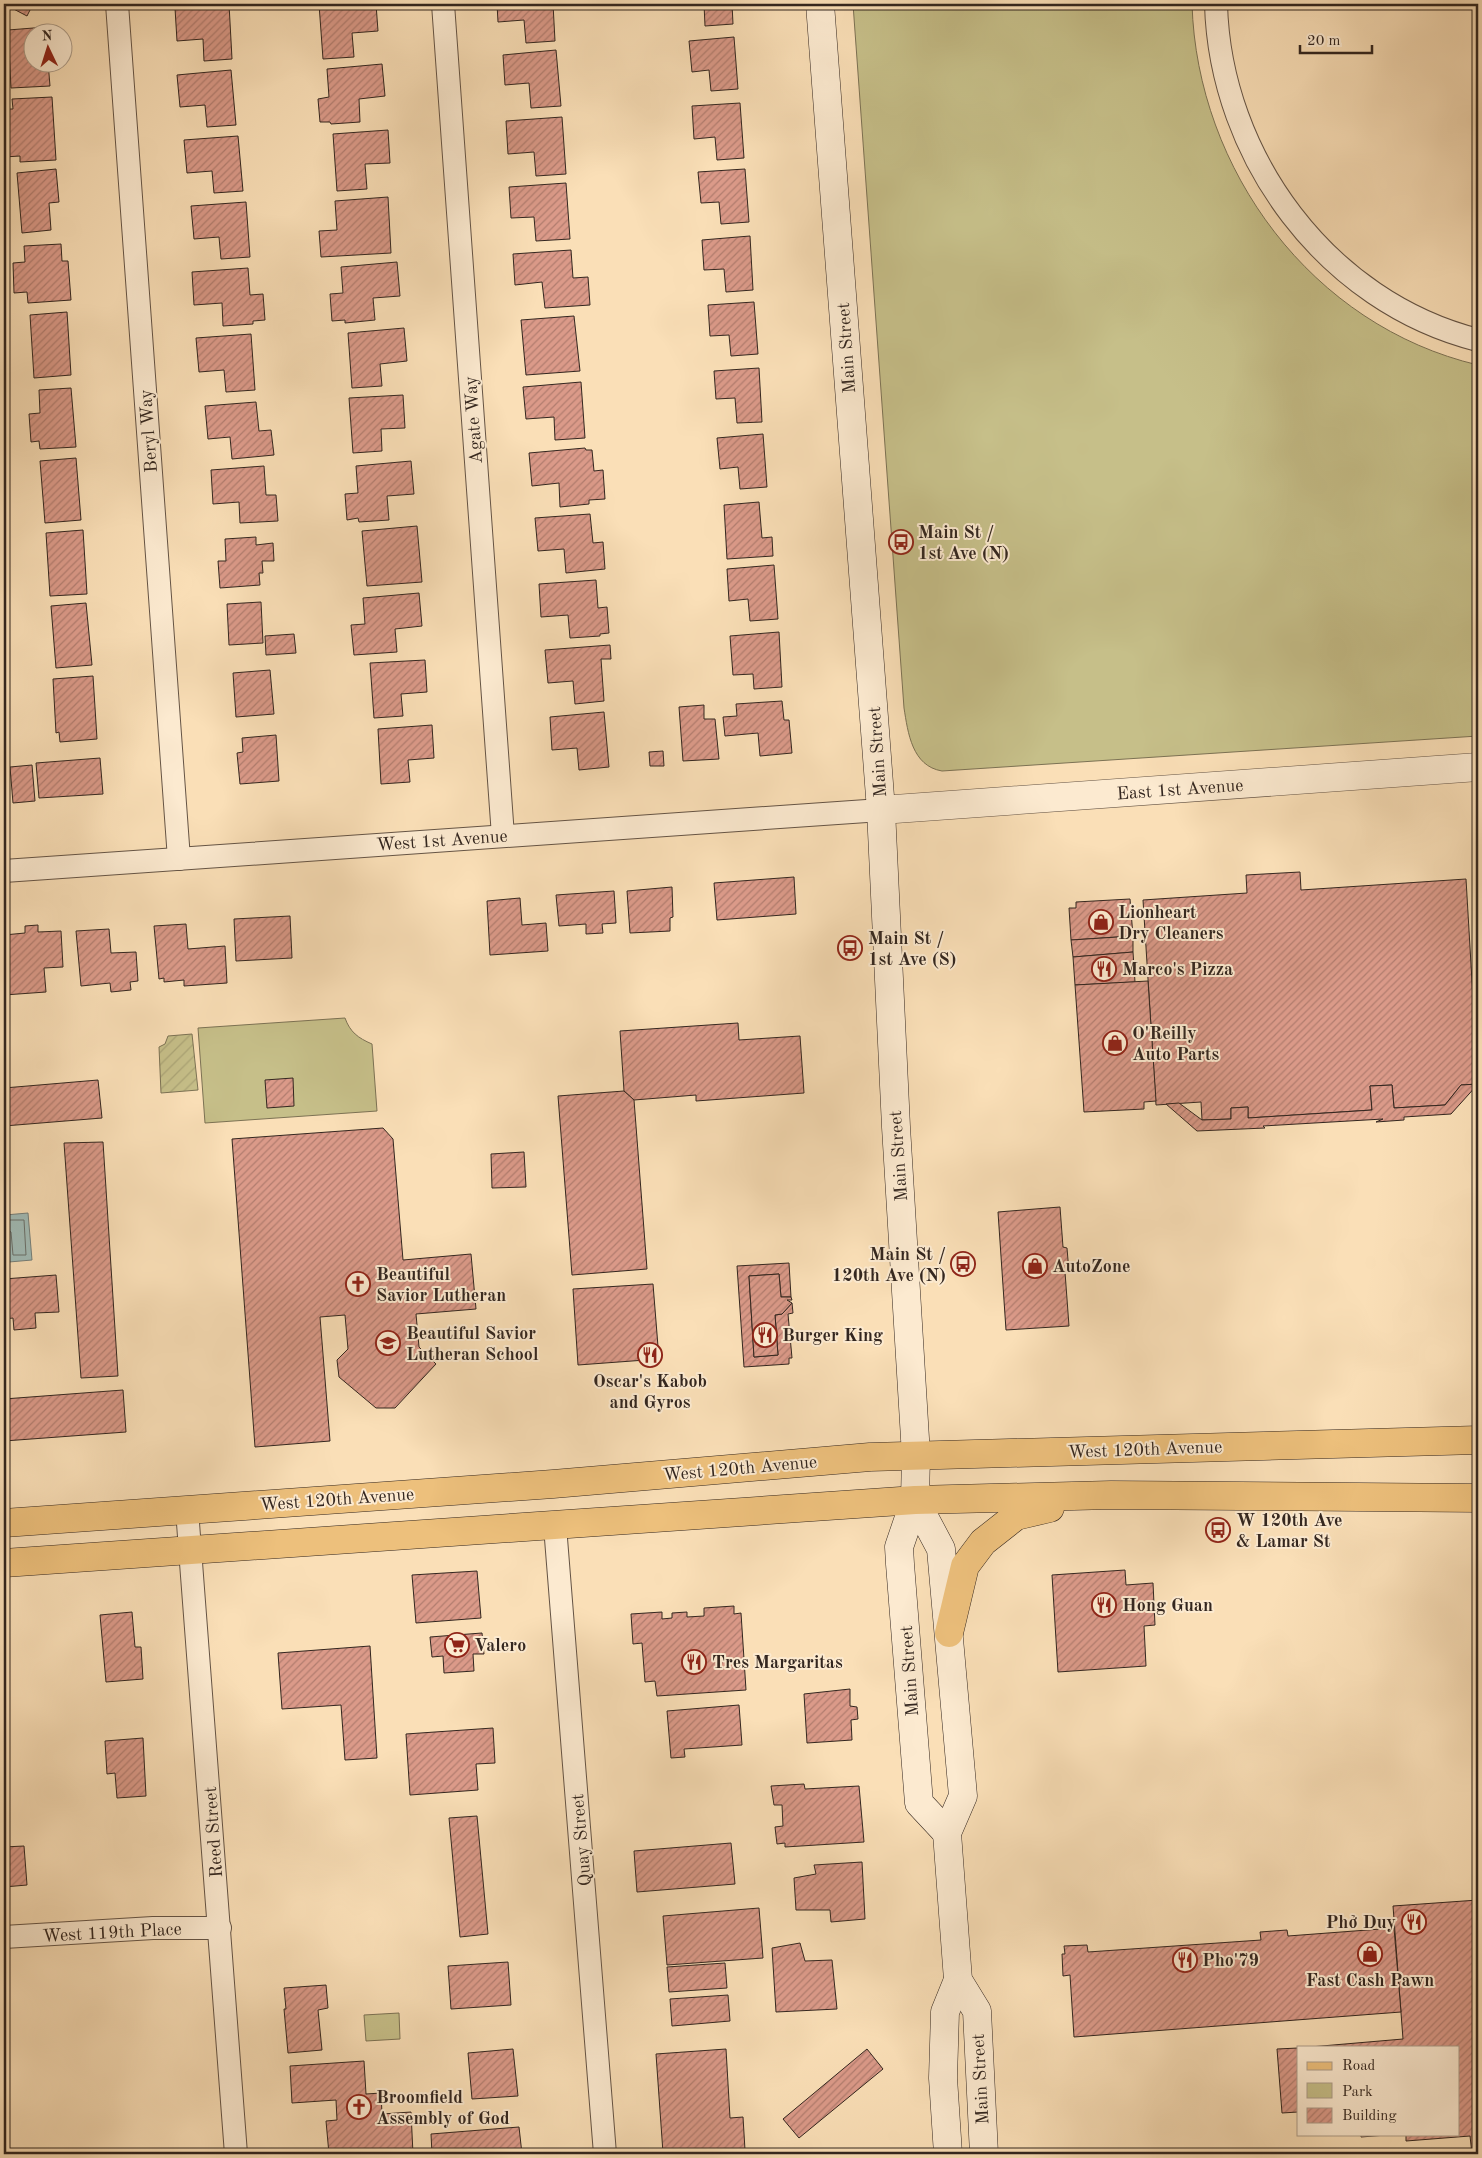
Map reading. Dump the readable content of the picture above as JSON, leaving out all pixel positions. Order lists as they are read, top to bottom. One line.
{"streets":{"main road":["Main Street","East 1st Avenue","West 120th Avenue"],"street":["Agate Way","Beryl Way","West 1st Avenue","Reed Street","Quay Street","West 119th Place"]},"crossings":[["Main Street","East 1st Avenue"],["Main Street","West 1st Avenue"],["Main Street","West 120th Avenue"],["Agate Way","West 1st Avenue"],["Beryl Way","West 1st Avenue"],["East 1st Avenue","West 1st Avenue"],["West 120th Avenue","Reed Street"],["Reed Street","West 119th Place"]],"places":{"bus stop":["Main St / 1st Ave (N)","Main St / 1st Ave (S)","Main St / 120th Ave (N)","W 120th Ave & Lamar St"],"shop":["Lionheart Dry Cleaners","O'Reilly Auto Parts","AutoZone","Fast Cash Pawn"],"restaurant":["Marco's Pizza","Burger King","Oscar's Kabob and Gyros","Hong Guan","Tres Margaritas","Phở Duy","Pho'79"],"church":["Beautiful Savior Lutheran","Broomfield Assembly of God"],"school or university":["Beautiful Savior Lutheran School"],"supermarket":["Valero"]},"legend":["Road","Park","Building"],"scale_bar":"20 m","north":"top"}
